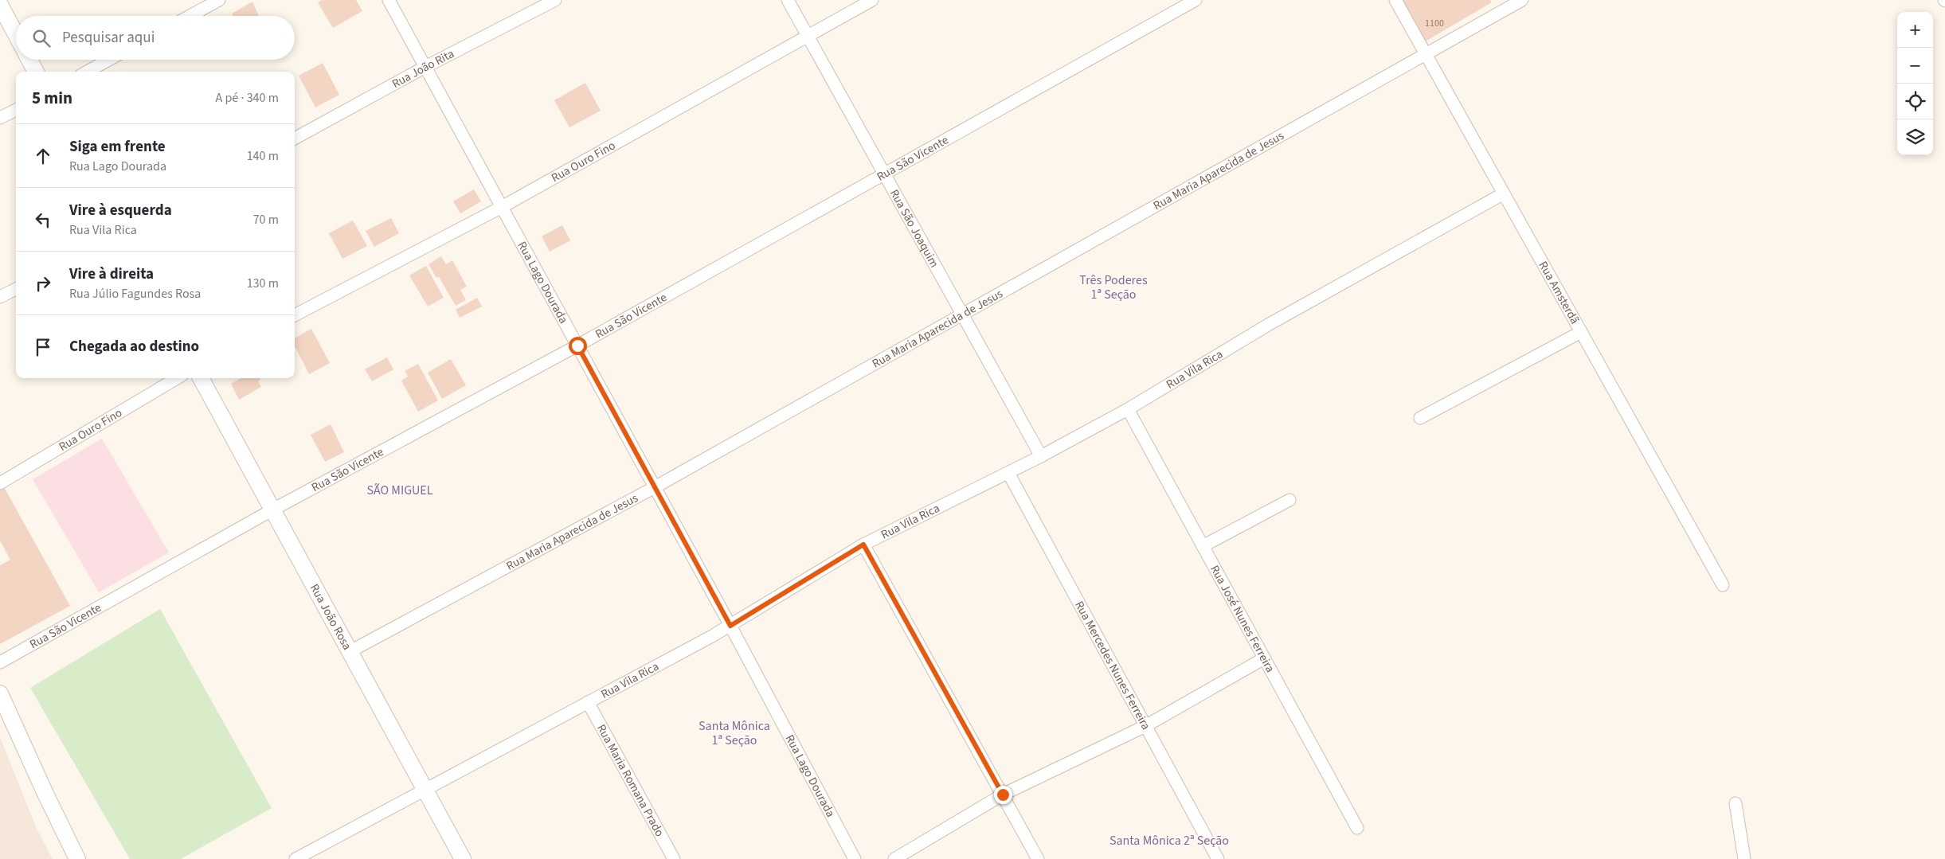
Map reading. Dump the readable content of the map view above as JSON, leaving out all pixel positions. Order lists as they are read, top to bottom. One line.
{"streets":{"main road":["Rua João Rosa"],"street":["Rua João Rita","Rua São Vicente","Rua Ouro Fino","Rua Maria Aparecida de Jesus","Rua São Joaquim","Rua Lago Dourada","Rua Amsterdã","Rua Vila Rica","Rua José Nunes Ferreira","Rua Mercedes Nunes Ferreira","Rua Maria Romana Prado"]},"crossings":[["Rua João Rita","Rua Lago Dourada"],["Rua São Vicente","Rua São Joaquim"],["Rua São Vicente","Rua Lago Dourada"],["Rua São Vicente","Rua João Rosa"],["Rua Ouro Fino","Rua São Joaquim"],["Rua Ouro Fino","Rua Lago Dourada"],["Rua Maria Aparecida de Jesus","Rua São Joaquim"],["Rua Maria Aparecida de Jesus","Rua Lago Dourada"],["Rua Maria Aparecida de Jesus","Rua Amsterdã"],["Rua Maria Aparecida de Jesus","Rua João Rosa"],["Rua São Joaquim","Rua Vila Rica"],["Rua Lago Dourada","Rua Vila Rica"],["Rua Amsterdã","Rua Vila Rica"],["Rua Vila Rica","Rua João Rosa"],["Rua Vila Rica","Rua José Nunes Ferreira"],["Rua Vila Rica","Rua Mercedes Nunes Ferreira"],["Rua Vila Rica","Rua Maria Romana Prado"]],"districts":["Três Poderes 1ª Seção","SÃO MIGUEL","Santa Mônica 1ª Seção","Santa Mônica 2ª Seção"],"house_numbers":["1100"],"page":{"map_buttons":["+","−"],"search":"Pesquisar aqui","heading":["5 min","A pé · 340 m"],"list":[["Siga em frente","Rua Lago Dourada","140 m"],["Vire à esquerda","Rua Vila Rica","70 m"],["Vire à direita","Rua Júlio Fagundes Rosa","130 m"],"Chegada ao destino"]}}
